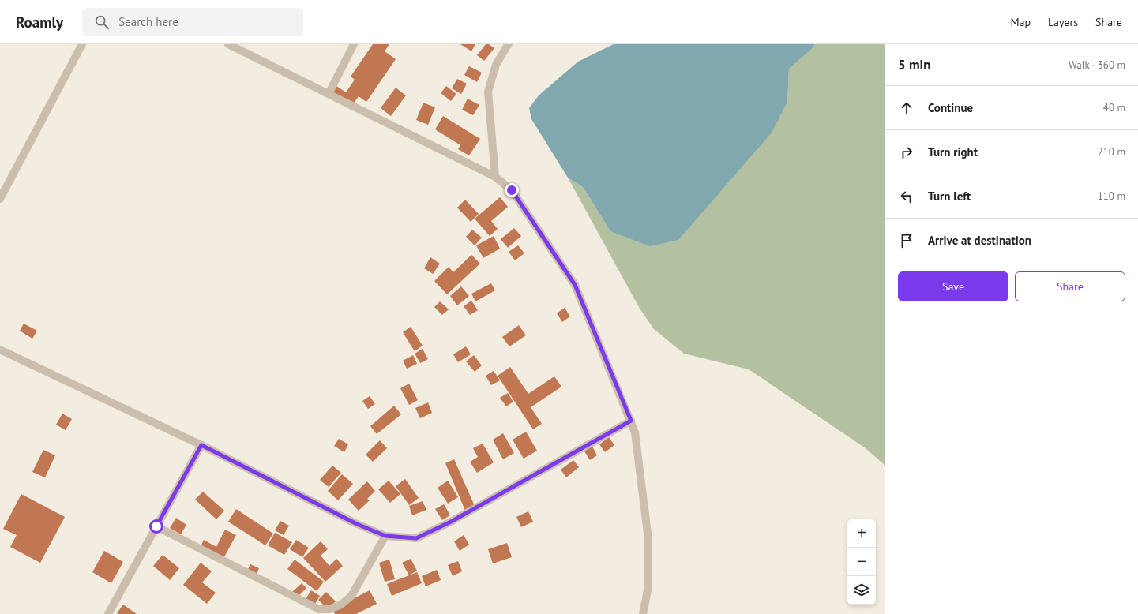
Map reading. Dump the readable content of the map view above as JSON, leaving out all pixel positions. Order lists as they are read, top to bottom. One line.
{"page":{"header":"Roamly","search":"Search here","nav":["Map","Layers","Share"],"heading":["5 min","Walk · 360 m"],"list":[["Continue","40 m"],["Turn right","210 m"],["Turn left","110 m"],"Arrive at destination"],"buttons":["Save","Share"],"map_buttons":["+","−"]}}
